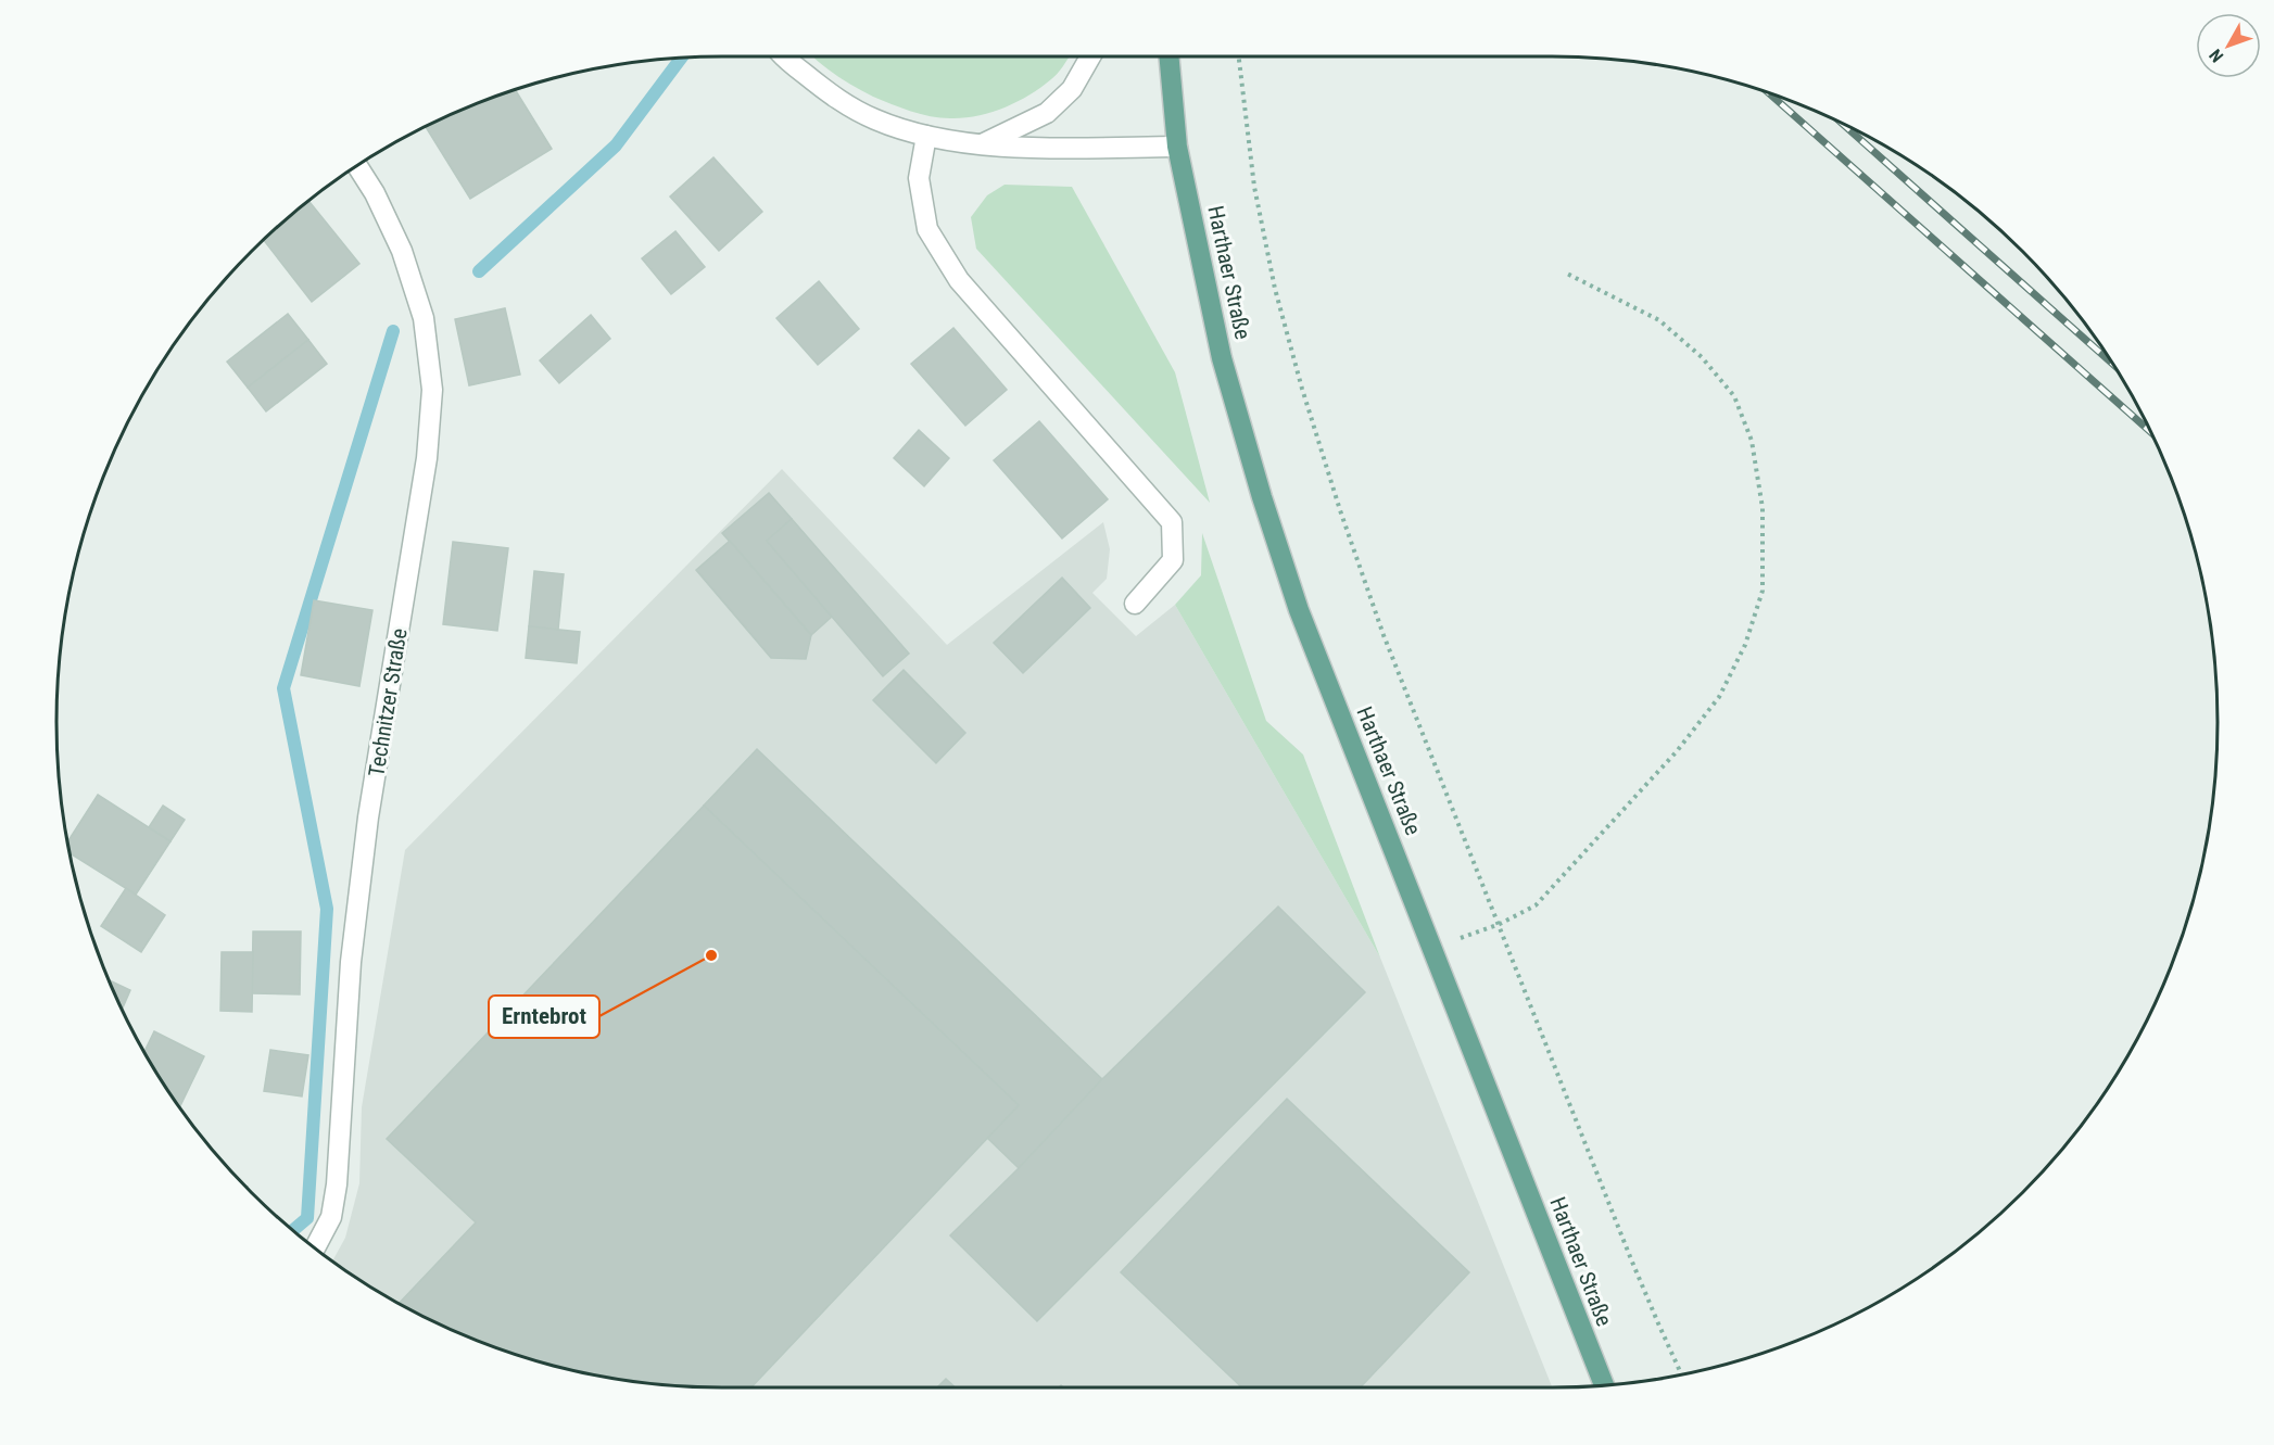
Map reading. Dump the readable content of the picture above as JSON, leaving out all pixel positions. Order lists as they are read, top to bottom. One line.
{"streets":{"main road":["Harthaer Straße"],"street":["Technitzer Straße"]},"places":["Erntebrot"],"north":"bottom left"}
